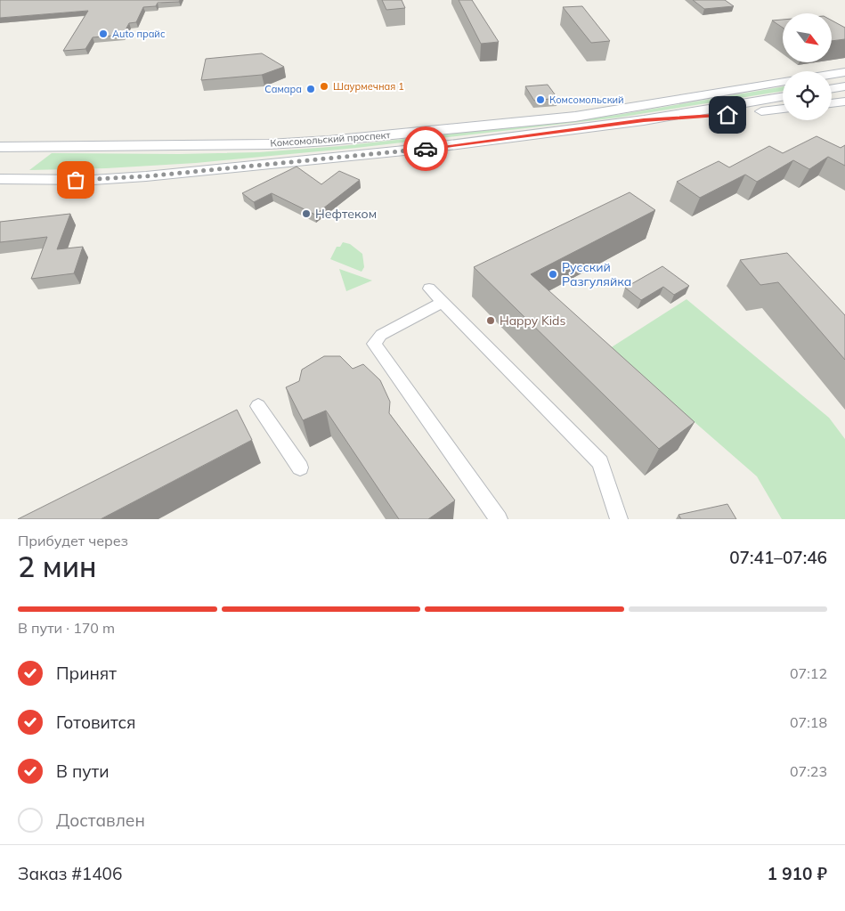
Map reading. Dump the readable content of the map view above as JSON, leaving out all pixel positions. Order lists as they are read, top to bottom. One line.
{"streets":{"main road":["Комсомольский проспект"]},"places":["Auto прайс","Шаурмечная 1","Самара","Комсомольский","Нефтеком","Русский Разгуляйка","Happy Kids"],"north":"bottom right","page":{"heading":["2 мин","Прибудет через","07:41–07:46"],"panel":["Заказ #1406","1 910 ₽"],"bar":"В пути · 170 m","list":[["Принят","07:12"],["Готовится","07:18"],["В пути","07:23"],"Доставлен"]}}
